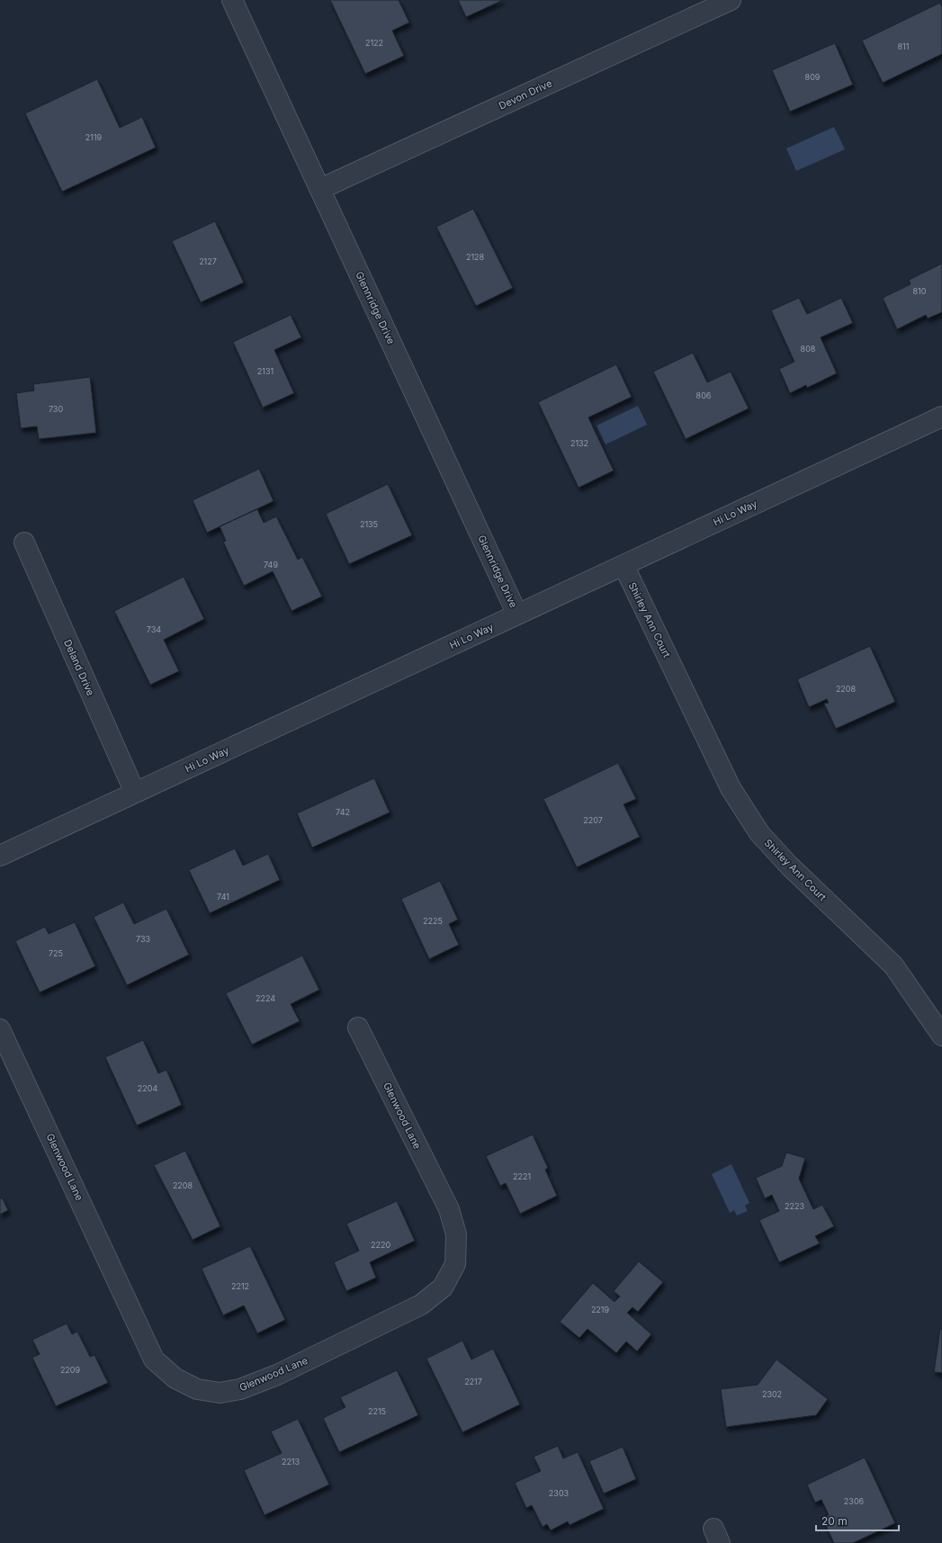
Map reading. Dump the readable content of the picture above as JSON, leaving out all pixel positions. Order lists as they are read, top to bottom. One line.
{"streets":{"street":["Devon Drive","Glennridge Drive","Hi Lo Way","Shirley Ann Court","Deland Drive","Glenwood Lane"]},"crossings":[["Devon Drive","Glennridge Drive"],["Glennridge Drive","Hi Lo Way"],["Hi Lo Way","Shirley Ann Court"],["Hi Lo Way","Deland Drive"]],"house_numbers":["2122","811","809","2119","2128","2127","810","808","2131","806","730","2132","2135","749","734","2208","742","2207","741","2225","733","725","2224","2204","2221","2208","2223","2220","2212","2219","2209","2217","2302","2215","2213","2303","2306"],"scale_bar":"20 m"}
